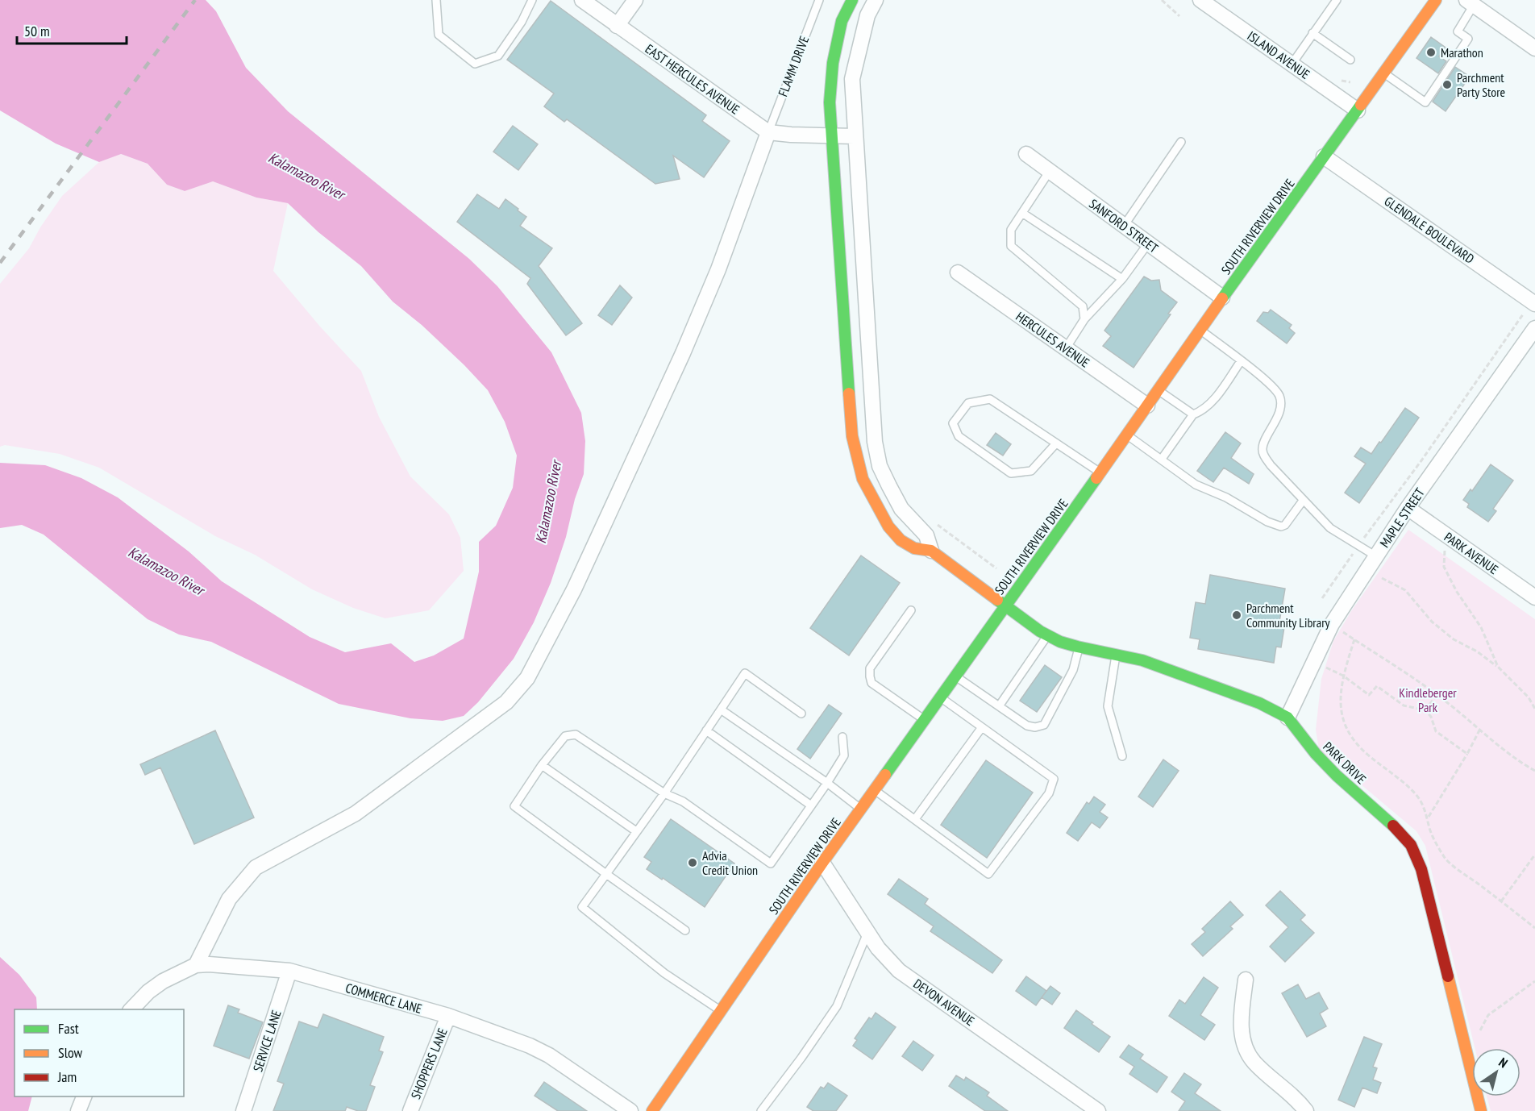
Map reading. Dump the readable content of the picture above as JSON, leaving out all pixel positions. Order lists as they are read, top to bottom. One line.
{"streets":{"street":["ISLAND AVENUE","EAST HERCULES AVENUE","SANFORD STREET","SOUTH RIVERVIEW DRIVE","GLENDALE BOULEVARD","HERCULES AVENUE","MAPLE STREET","PARK AVENUE","PARK DRIVE","COMMERCE LANE","DEVON AVENUE","SERVICE LANE","SHOPPERS LANE"],"lane":["FLAMM DRIVE"]},"crossings":[["ISLAND AVENUE","SOUTH RIVERVIEW DRIVE"],["FLAMM DRIVE","EAST HERCULES AVENUE"],["SANFORD STREET","SOUTH RIVERVIEW DRIVE"],["SOUTH RIVERVIEW DRIVE","GLENDALE BOULEVARD"],["SOUTH RIVERVIEW DRIVE","HERCULES AVENUE"],["SOUTH RIVERVIEW DRIVE","PARK DRIVE"],["SOUTH RIVERVIEW DRIVE","DEVON AVENUE"],["MAPLE STREET","PARK AVENUE"],["MAPLE STREET","PARK DRIVE"],["COMMERCE LANE","SERVICE LANE"],["COMMERCE LANE","SHOPPERS LANE"]],"water":["Kalamazoo River"],"parks":["Kindleberger Park"],"places":["Marathon","Parchment Party Store","Parchment Community Library","Advia Credit Union"],"legend":["Fast","Slow","Jam"],"scale_bar":"50 m","north":"top right"}
